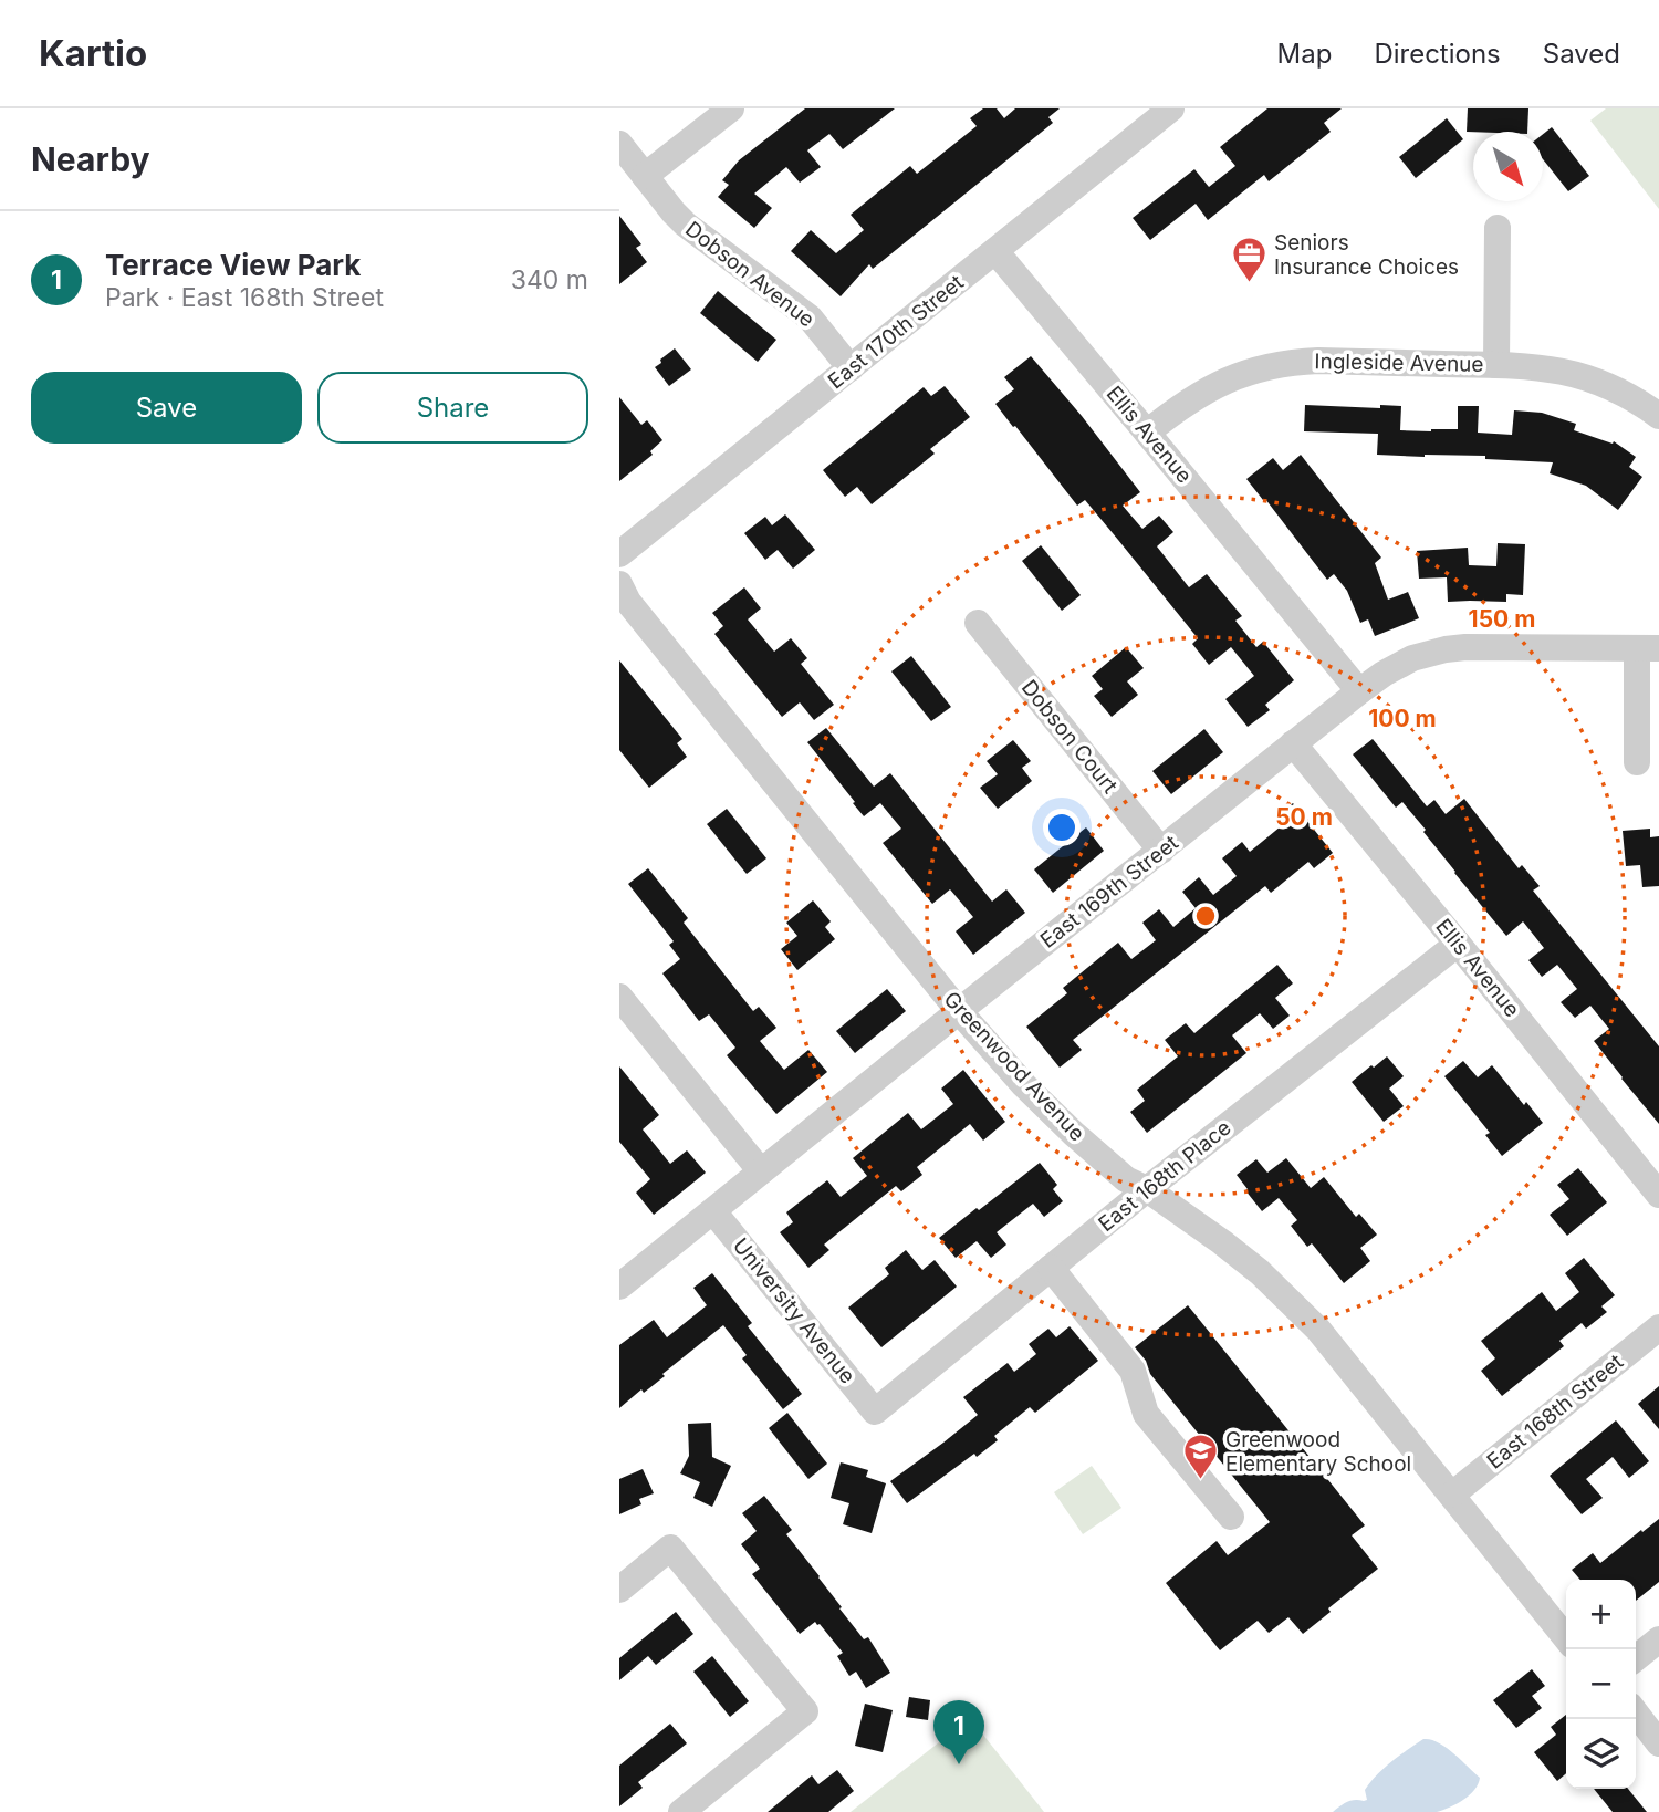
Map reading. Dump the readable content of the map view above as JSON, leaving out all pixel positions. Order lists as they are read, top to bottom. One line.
{"streets":{"street":["Dobson Avenue","East 170th Street","Ingleside Avenue","Ellis Avenue","Dobson Court","East 169th Street","Greenwood Avenue","East 168th Place","University Avenue","East 168th Street"]},"crossings":[["Dobson Avenue","East 170th Street"],["East 170th Street","Ellis Avenue"],["Ingleside Avenue","Ellis Avenue"],["Ellis Avenue","East 169th Street"],["Ellis Avenue","East 168th Place"],["Dobson Court","East 169th Street"],["East 169th Street","Greenwood Avenue"],["East 169th Street","University Avenue"],["Greenwood Avenue","East 168th Place"],["Greenwood Avenue","East 168th Street"],["East 168th Place","University Avenue"]],"places":{"office":["Seniors Insurance Choices"],"school or university":["Greenwood Elementary School"]},"north":"bottom right","page":{"header":"Kartio","nav":["Map","Directions","Saved"],"heading":"Nearby","list":[{"mark":"1","name":"Terrace View Park","note":"Park · East 168th Street","value":"340 m"}],"buttons":["Save","Share"],"map_buttons":["+","−"],"pins":"1"},"rings":["150 m","100 m","50 m"]}
